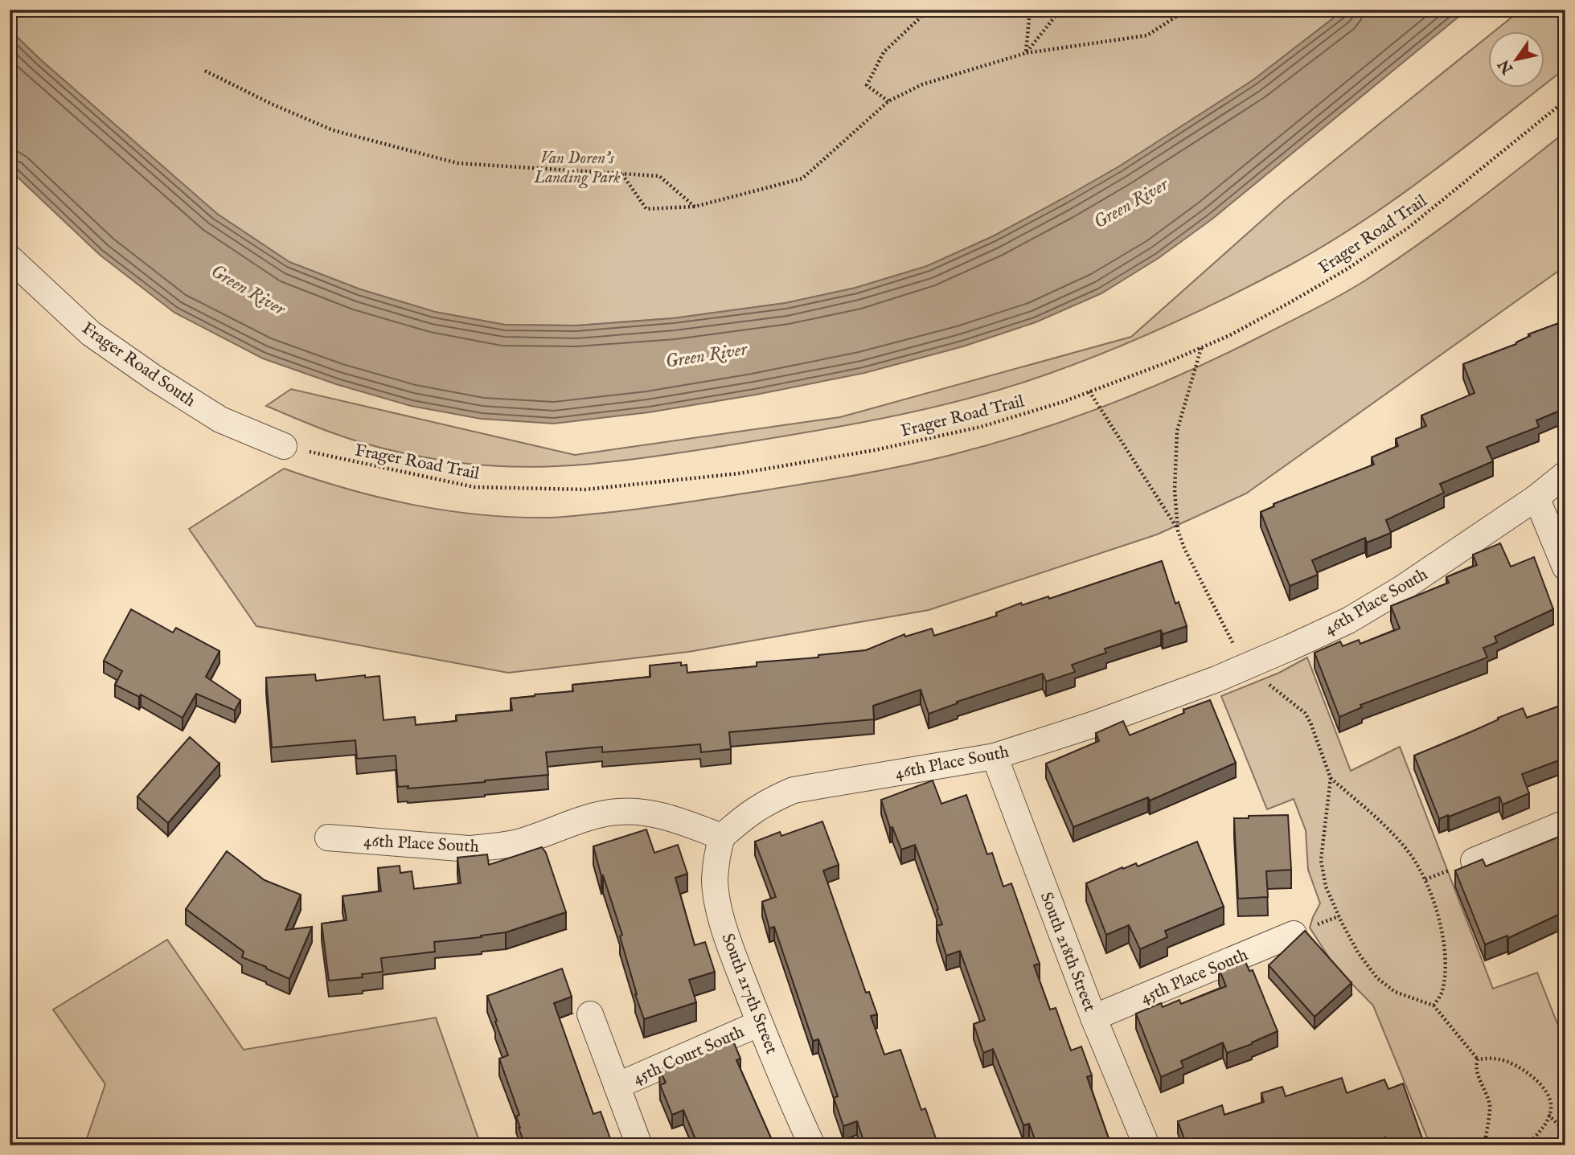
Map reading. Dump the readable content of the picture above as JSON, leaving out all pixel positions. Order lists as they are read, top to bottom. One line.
{"streets":{"street":["Frager Road South","46th Place South","South 218th Street","45th Place South","South 217th Street","45th Court South"],"path":["Frager Road Trail"]},"crossings":[["Frager Road Trail","Frager Road South"],["46th Place South","South 218th Street"],["46th Place South","South 217th Street"],["South 218th Street","45th Place South"],["South 217th Street","45th Court South"]],"water":["Green River"],"parks":["Van Doren's Landing Park"],"north":"bottom left"}
